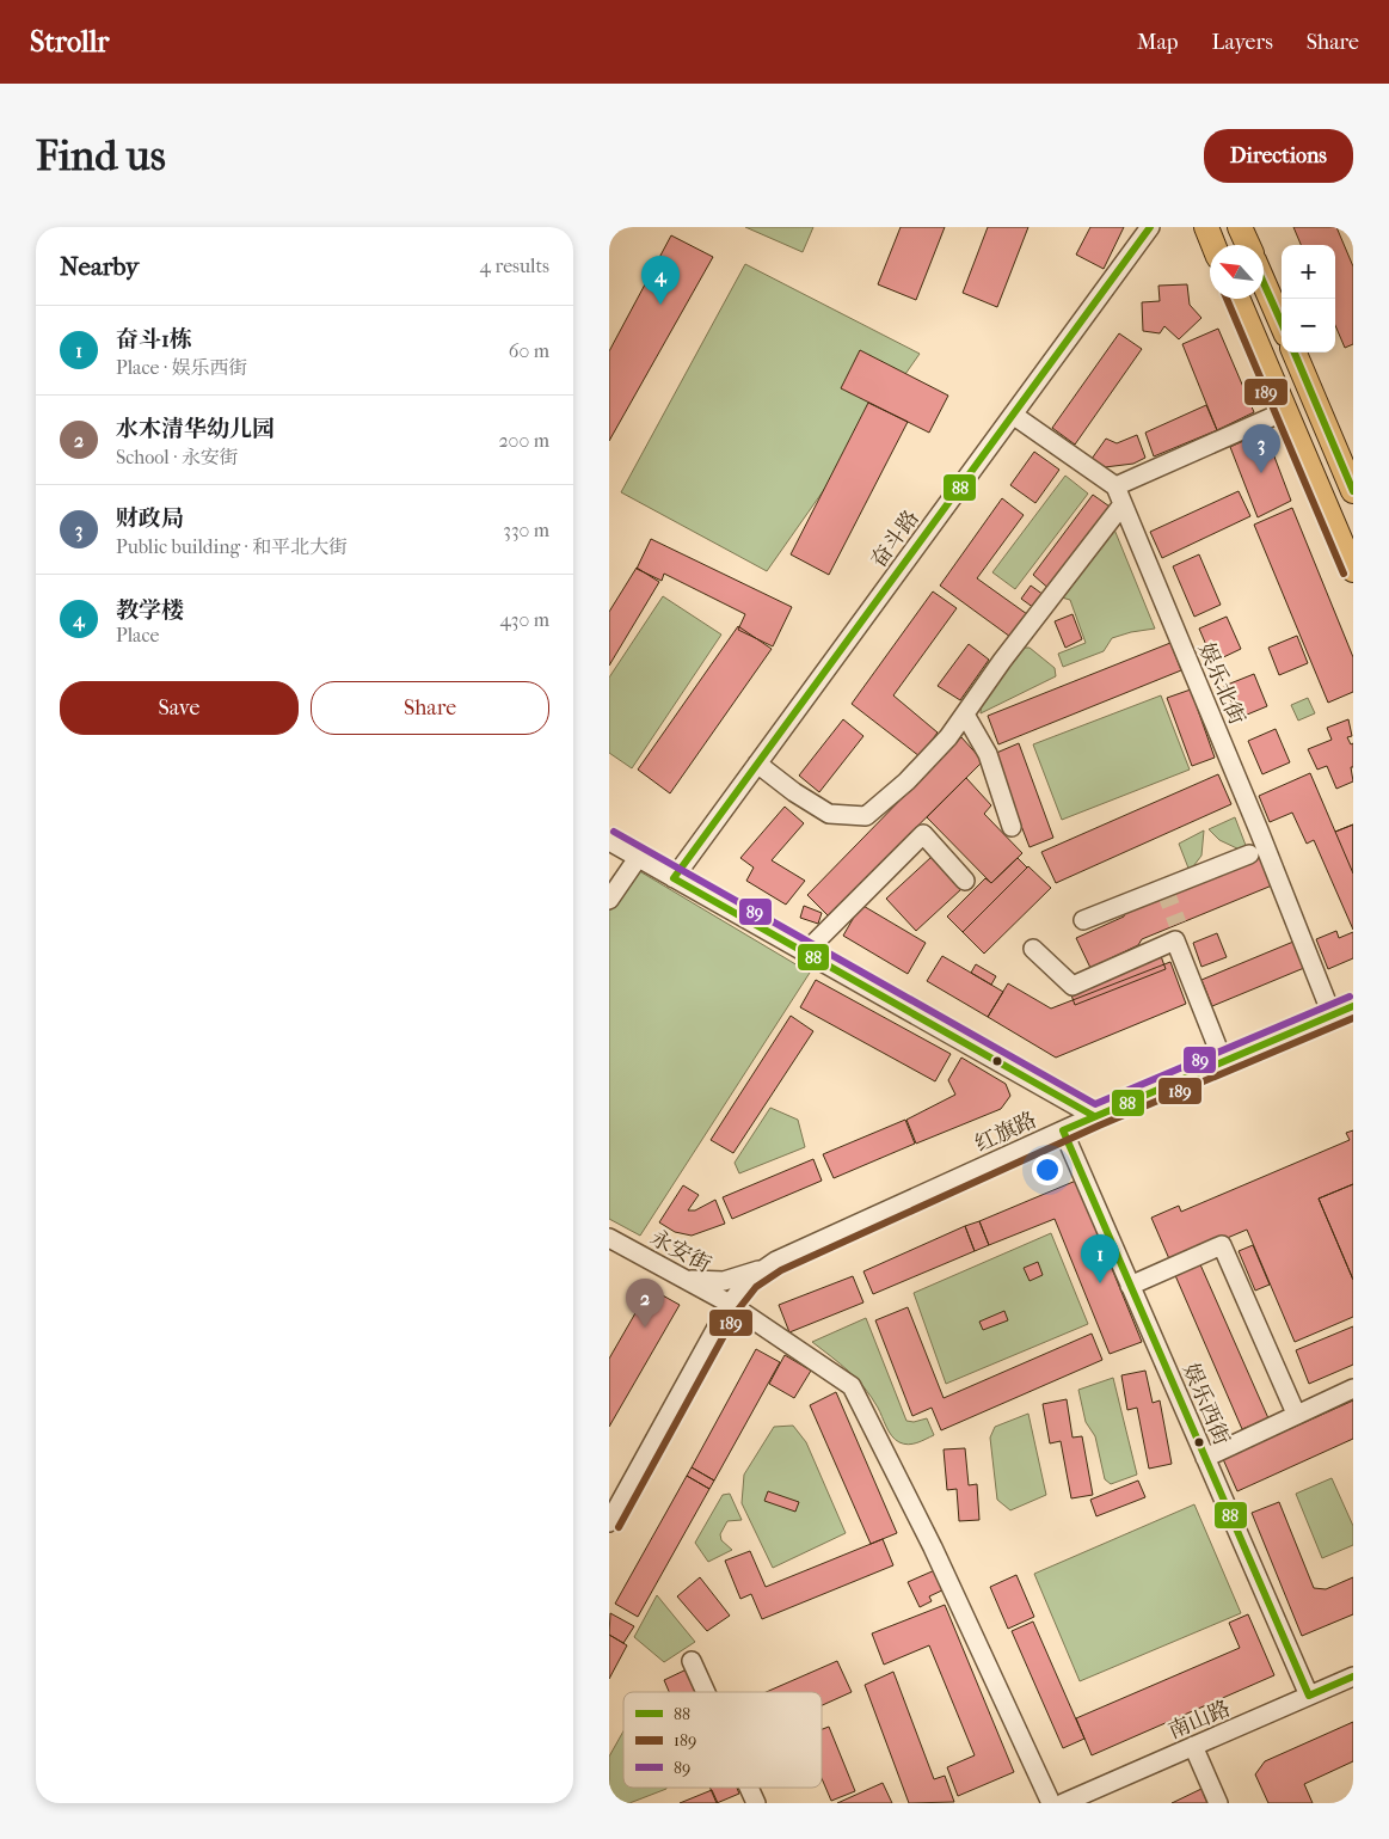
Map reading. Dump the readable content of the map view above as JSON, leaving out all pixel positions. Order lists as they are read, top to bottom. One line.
{"streets":{"street":["奋斗路","娱乐北街","红旗路","永安街","娱乐西街","南山路"]},"crossings":[["娱乐北街","红旗路"],["红旗路","娱乐西街"],["娱乐西街","南山路"]],"lines":["transit line 88","transit line 189","transit line 89"],"legend":["88","189","89"],"north":"top left","page":{"header":"Strollr","nav":["Map","Layers","Share"],"buttons":["Directions",["Save","Share"]],"title":"Find us","heading":["Nearby","4 results"],"map_buttons":["+","−"],"pins":["4","3","1","2"],"list":[{"mark":"1","name":"奋斗1栋","note":"Place · 娱乐西街","value":"60 m"},{"mark":"2","name":"水木清华幼儿园","note":"School · 永安街","value":"200 m"},{"mark":"3","name":"财政局","note":"Public building · 和平北大街","value":"330 m"},{"mark":"4","name":"教学楼","note":"Place","value":"430 m"}]}}
